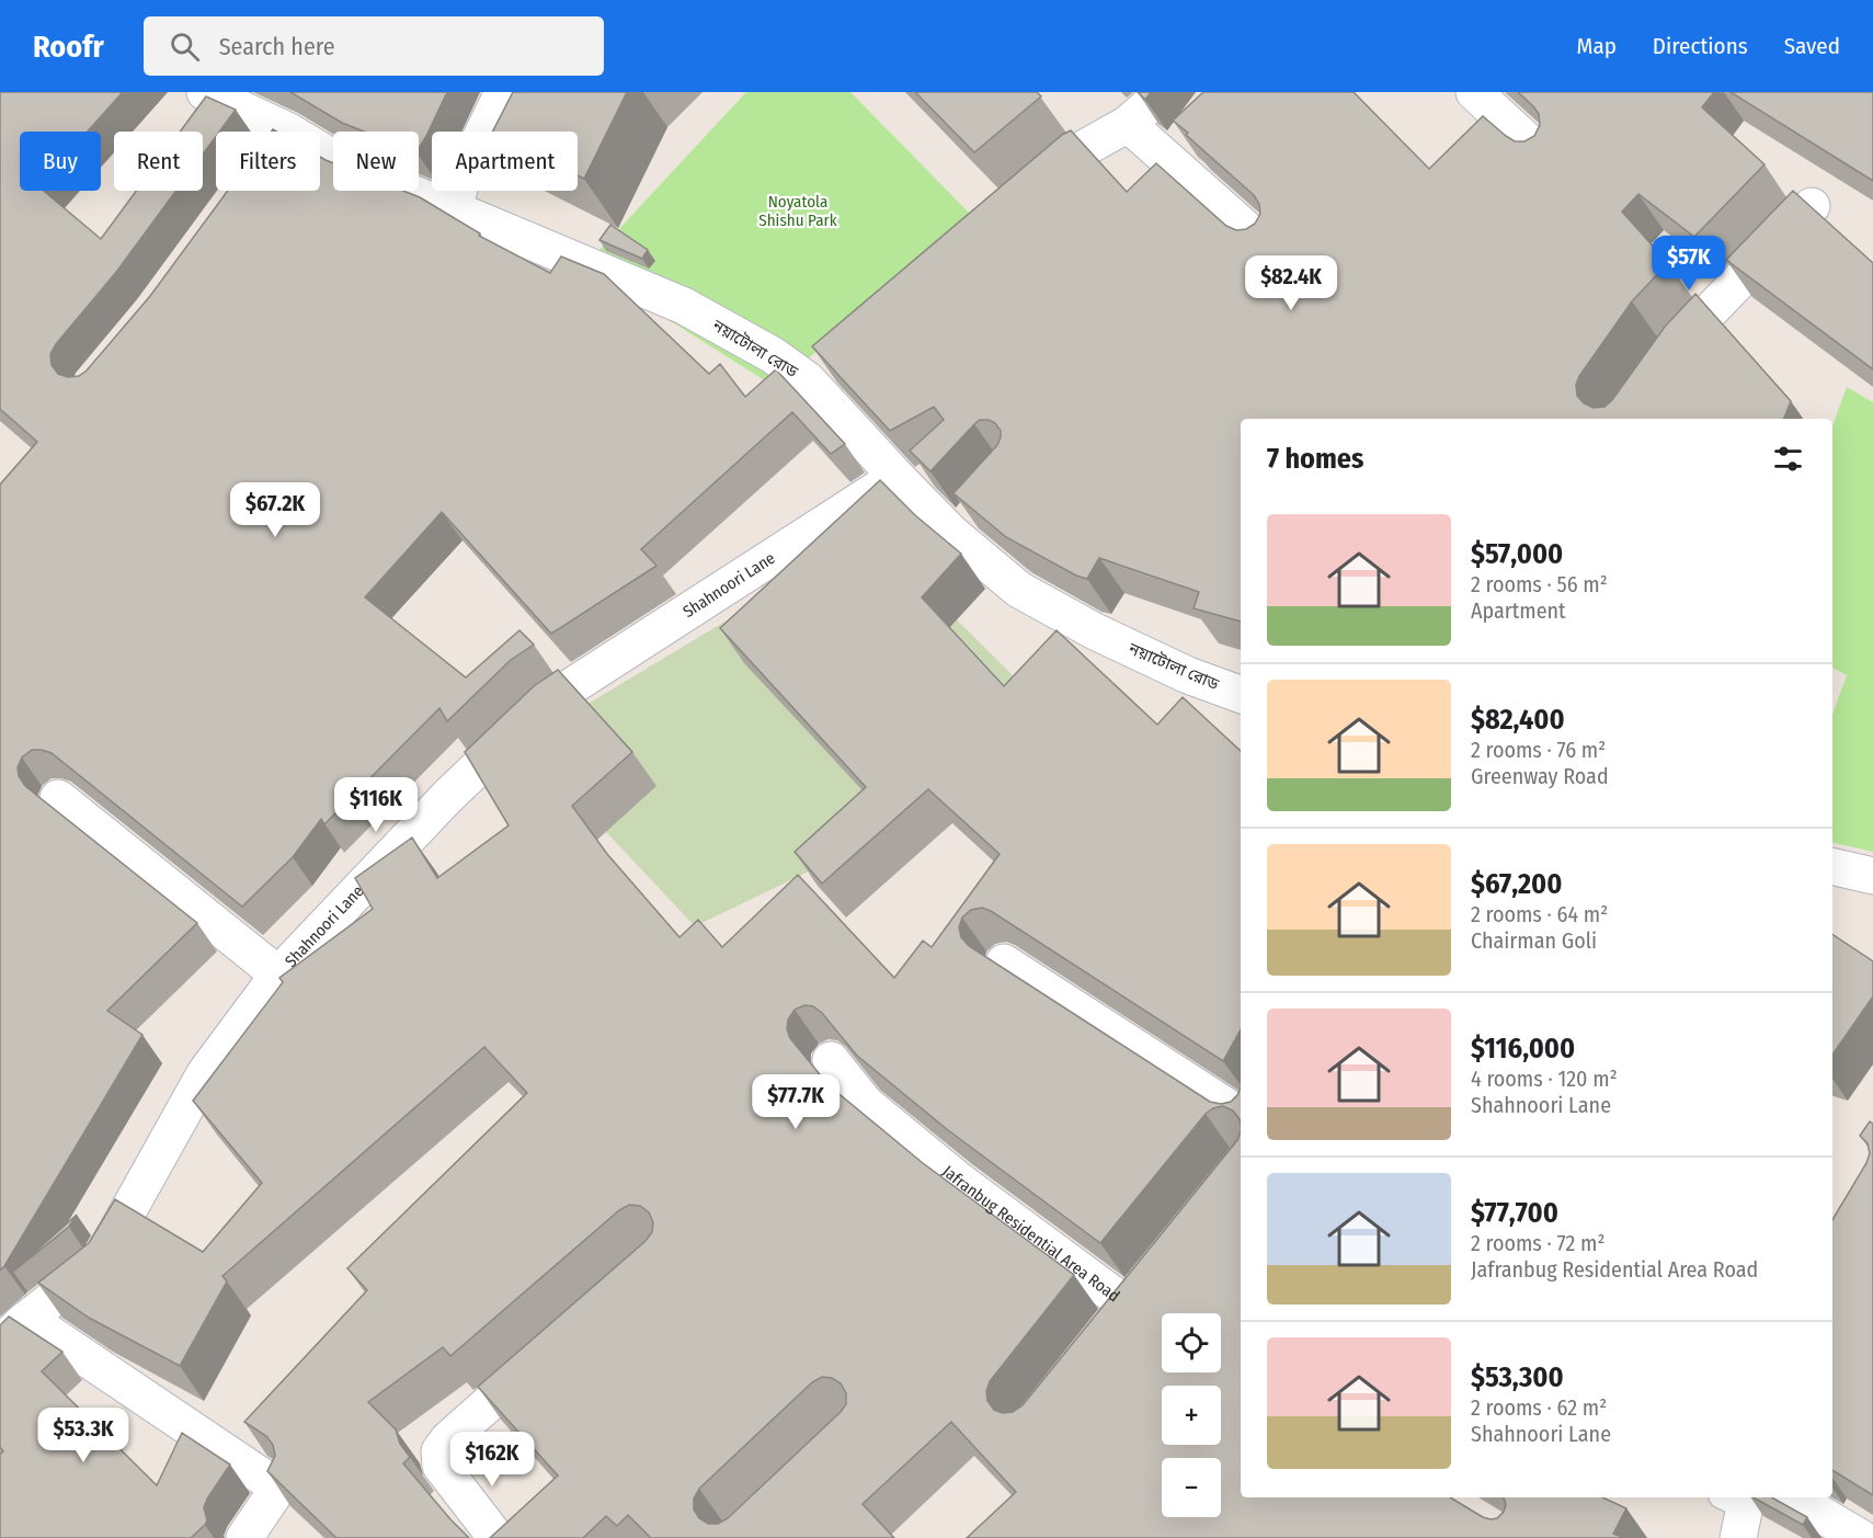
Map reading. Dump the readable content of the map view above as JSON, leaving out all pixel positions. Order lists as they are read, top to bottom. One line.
{"streets":{"street":["নয়াটোলা রোড","Shahnoori Lane","Jafranbug Residential Area Road"]},"crossings":[["নয়াটোলা রোড","Shahnoori Lane"]],"parks":["Noyatola Shishu Park"],"page":{"header":"Roofr","search":"Search here","nav":["Map","Directions","Saved"],"chip":["Buy","Rent","Filters","New","Apartment"],"price":["$57K","$82.4K","$67.2K","$116K","$77.7K","$53.3K","$162K"],"heading":"7 homes","list":[{"name":"$57,000","note":"2 rooms · 56 m² · Apartment"},{"name":"$82,400","note":"2 rooms · 76 m² · Greenway Road"},{"name":"$67,200","note":"2 rooms · 64 m² · Chairman Goli"},{"name":"$116,000","note":"4 rooms · 120 m² · Shahnoori Lane"},{"name":"$77,700","note":"2 rooms · 72 m² · Jafranbug Residential Area Road"},{"name":"$53,300","note":"2 rooms · 62 m² · Shahnoori Lane"}],"map_buttons":["+","−"]}}
